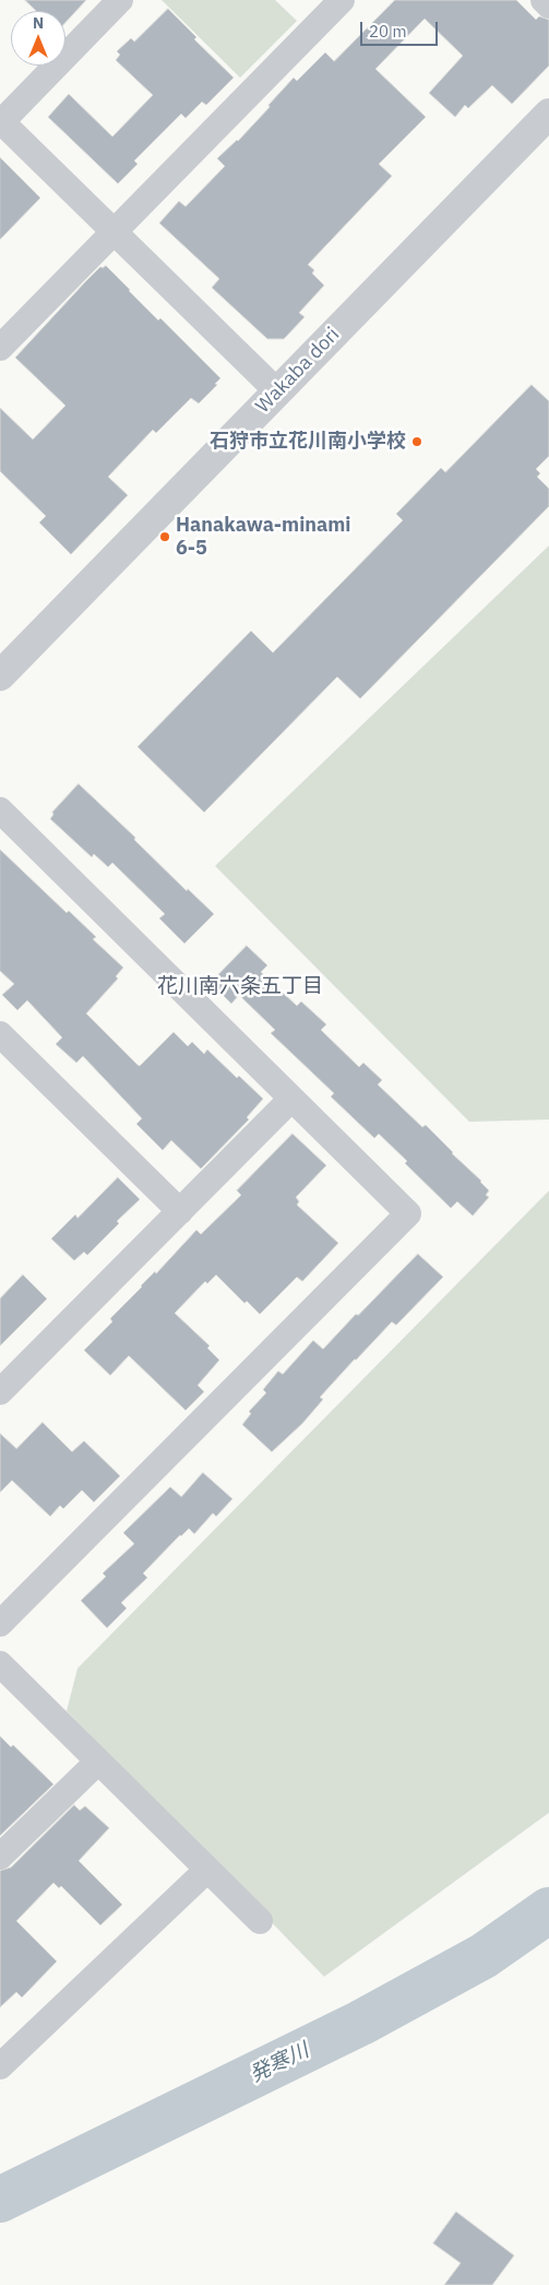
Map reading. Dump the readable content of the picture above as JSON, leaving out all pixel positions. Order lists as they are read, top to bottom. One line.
{"streets":{"street":["Wakaba dori"]},"districts":["花川南六条五丁目"],"water":["発寒川"],"places":["石狩市立花川南小学校","Hanakawa-minami 6-5"],"scale_bar":"20 m","north":"top"}
